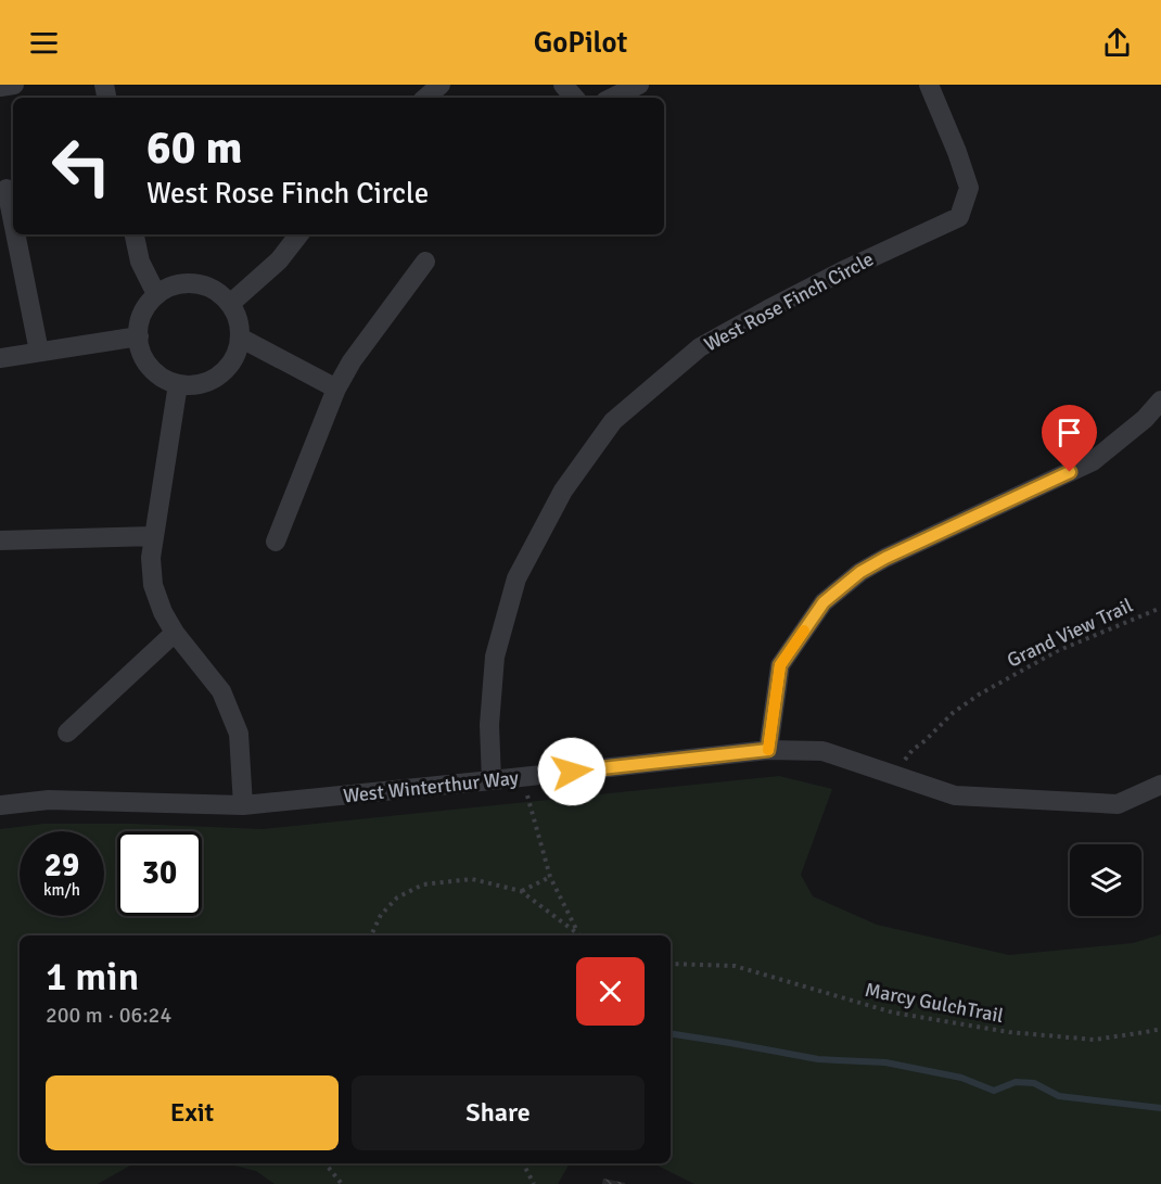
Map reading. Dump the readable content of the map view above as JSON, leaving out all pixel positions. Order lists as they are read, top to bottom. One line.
{"streets":{"street":["West Rose Finch Circle","West Winterthur Way"],"path":["Grand View Trail","Marcy GulchTrail"]},"crossings":[["West Rose Finch Circle","West Winterthur Way"]],"page":{"header":"GoPilot","turn":["60 m","West Rose Finch Circle"],"speed":"29 km/h","limit":"30","heading":["1 min","200 m · 06:24"],"buttons":["Exit","Share"]}}
